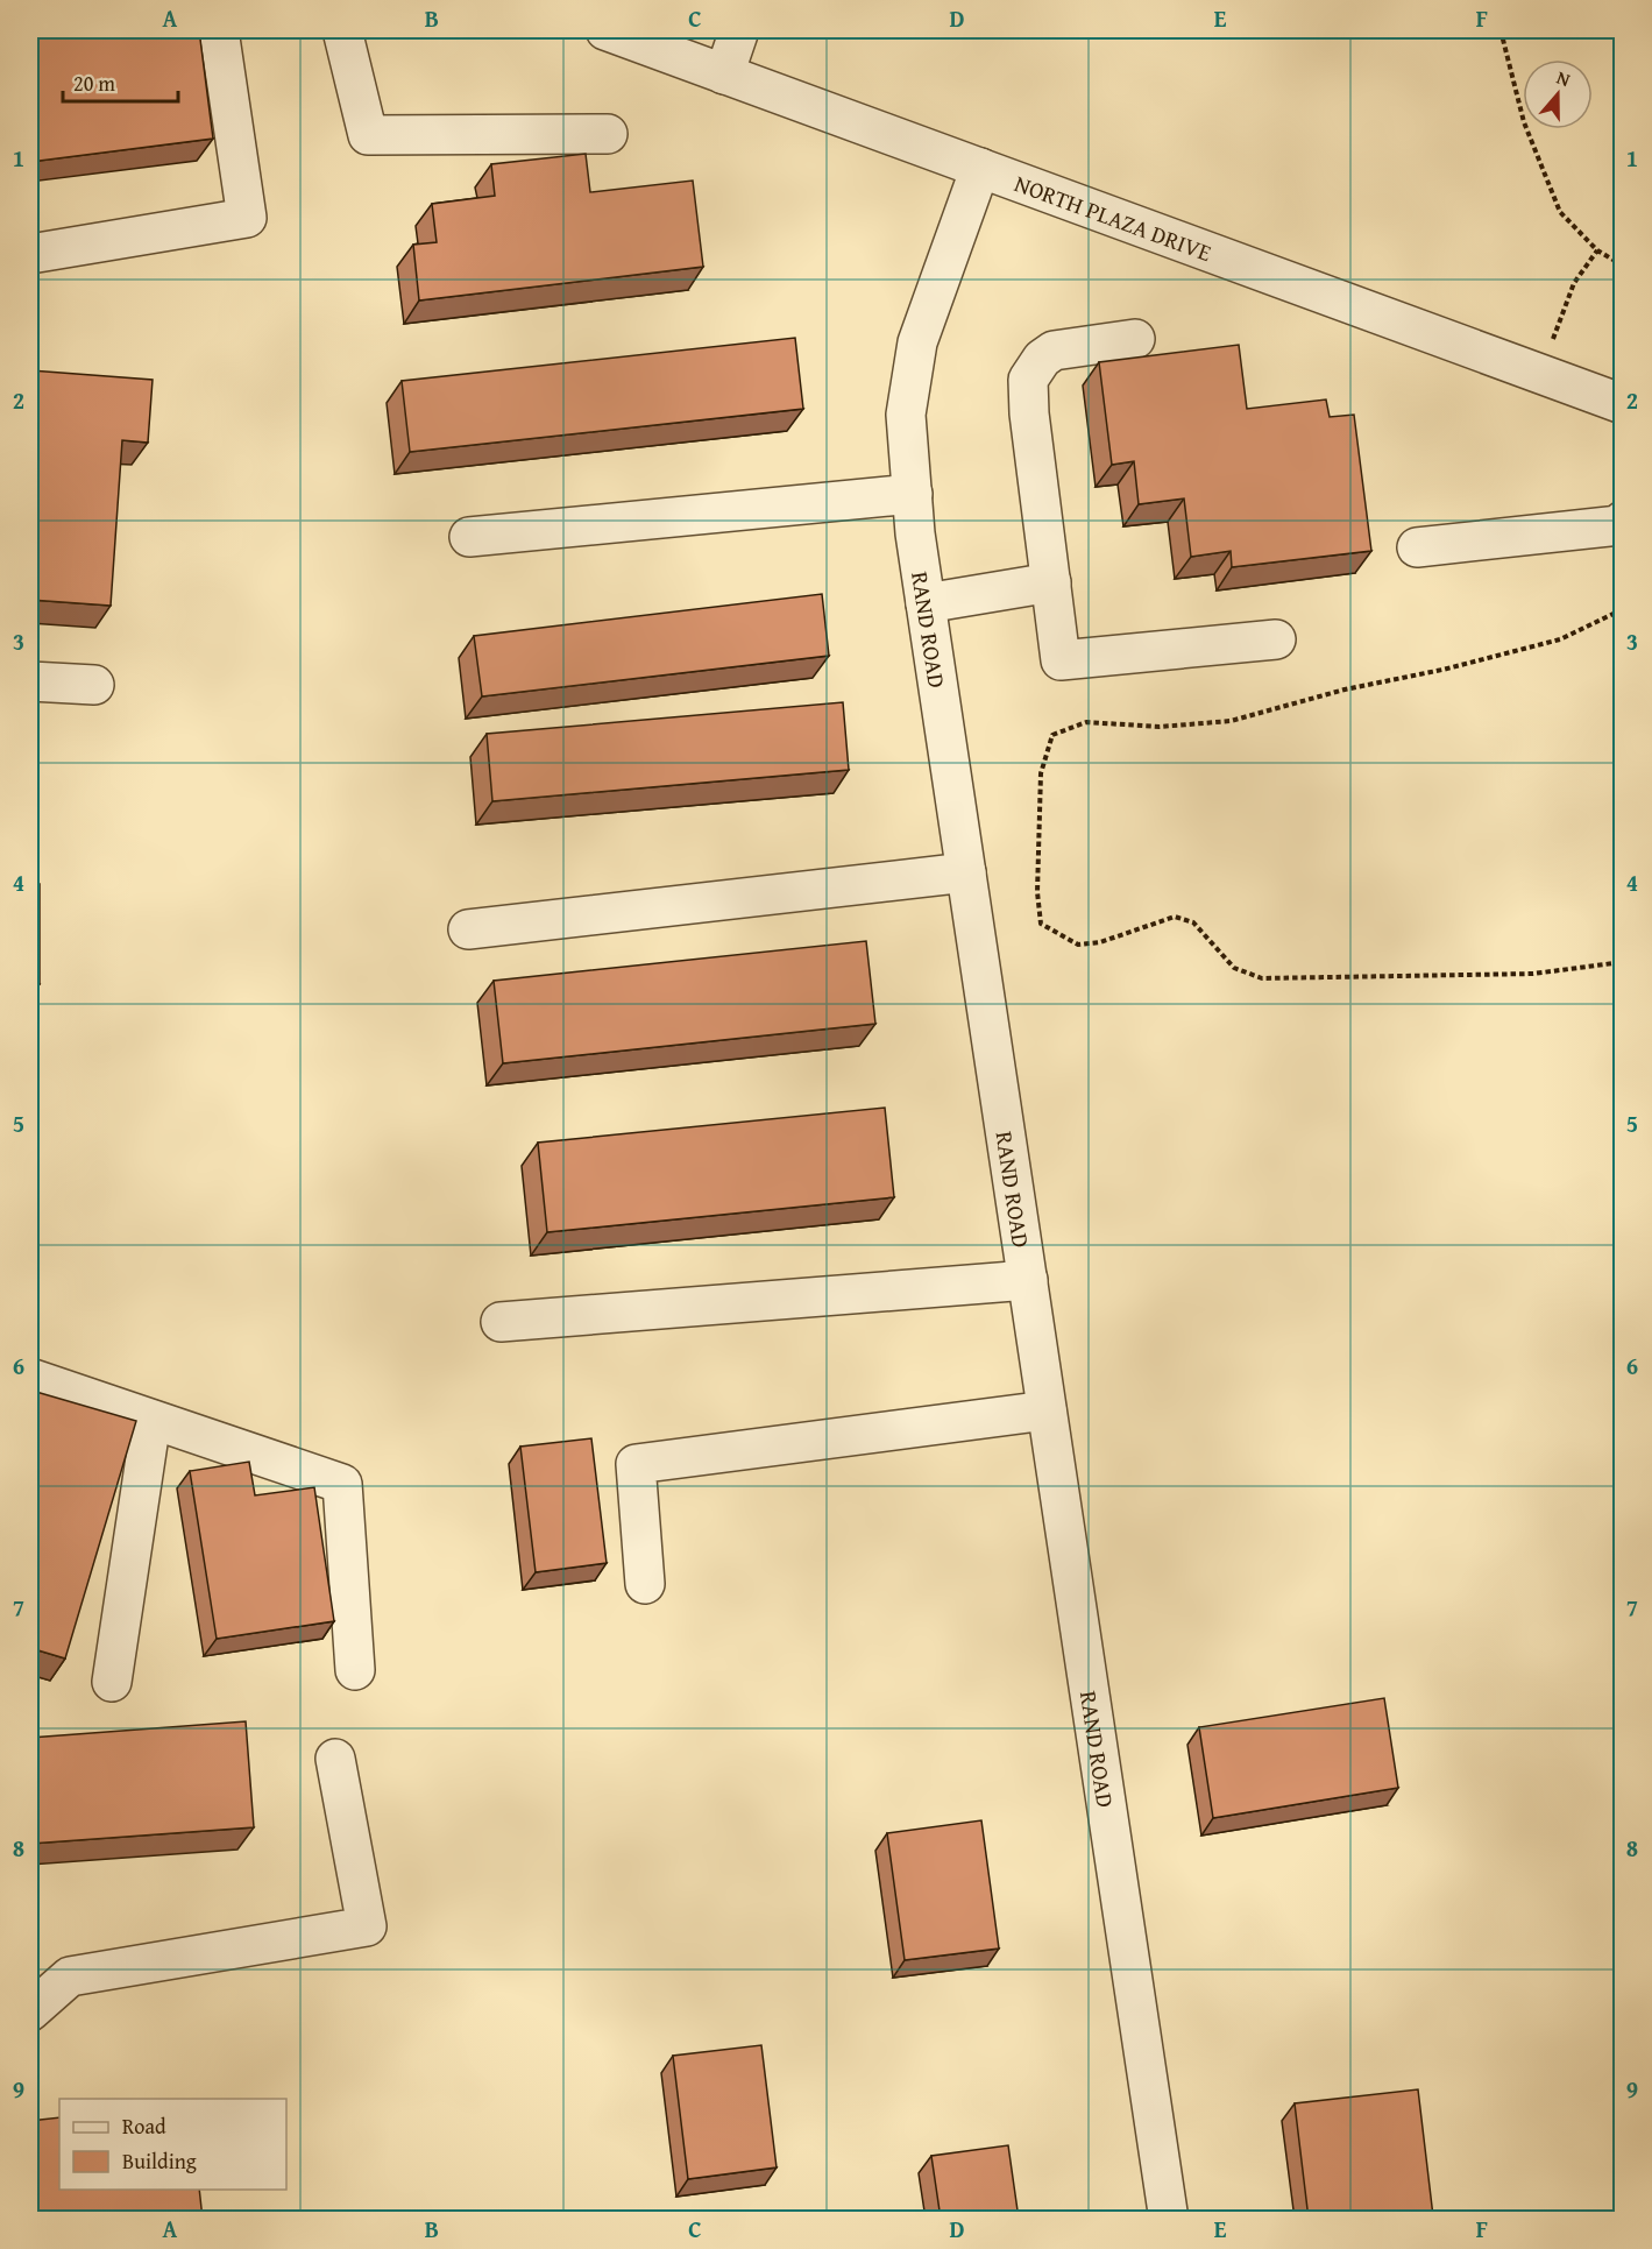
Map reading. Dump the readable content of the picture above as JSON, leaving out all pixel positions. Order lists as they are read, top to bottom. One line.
{"streets":{"street":["NORTH PLAZA DRIVE","RAND ROAD"]},"crossings":[["NORTH PLAZA DRIVE","RAND ROAD"]],"legend":["Road","Building"],"scale_bar":"20 m","north":"top","grid":{"columns":["A","B","C","D","E","F"],"rows":["1","2","3","4","5","6","7","8","9"]}}
